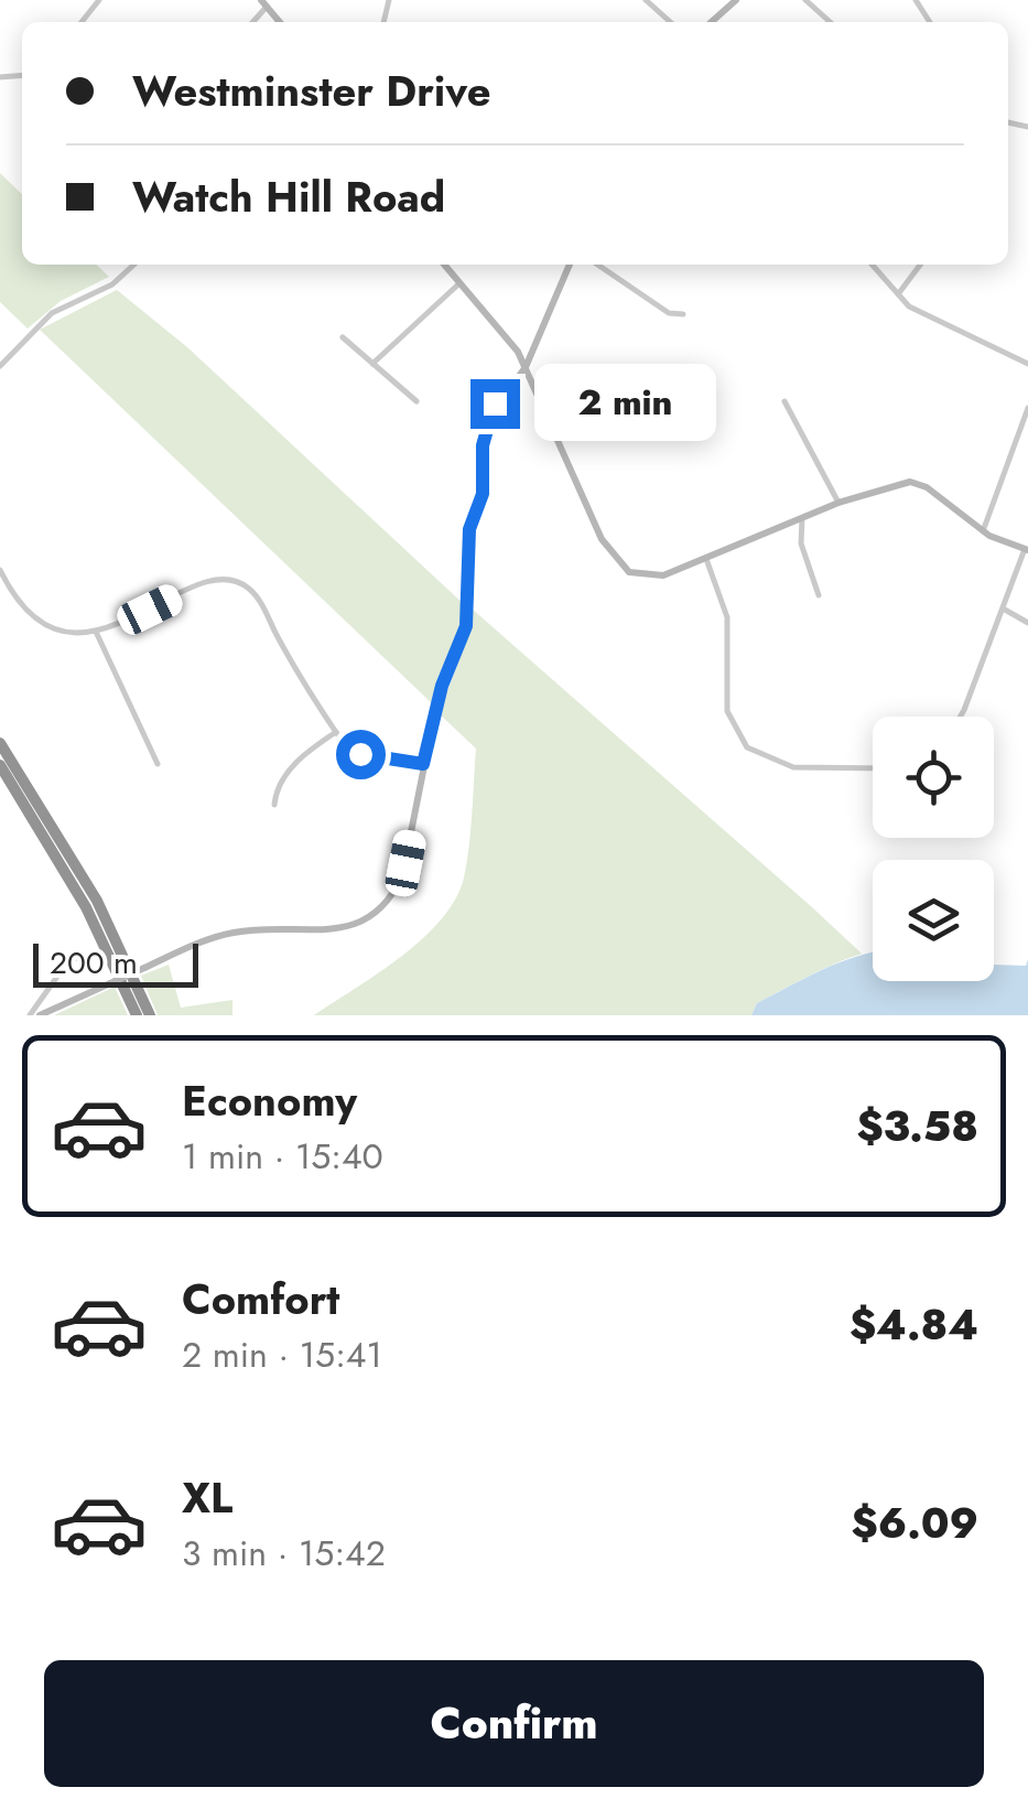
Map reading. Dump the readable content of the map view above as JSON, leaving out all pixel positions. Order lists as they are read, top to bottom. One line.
{"scale_bar":"200 m","page":{"banner":["Westminster Drive","Watch Hill Road"],"bubble":"2 min","scale":"200 m","list":[{"name":"Economy","note":"1 min · 15:40","value":"$3.58"},{"name":"Comfort","note":"2 min · 15:41","value":"$4.84"},{"name":"XL","note":"3 min · 15:42","value":"$6.09"}],"buttons":"Confirm"}}
